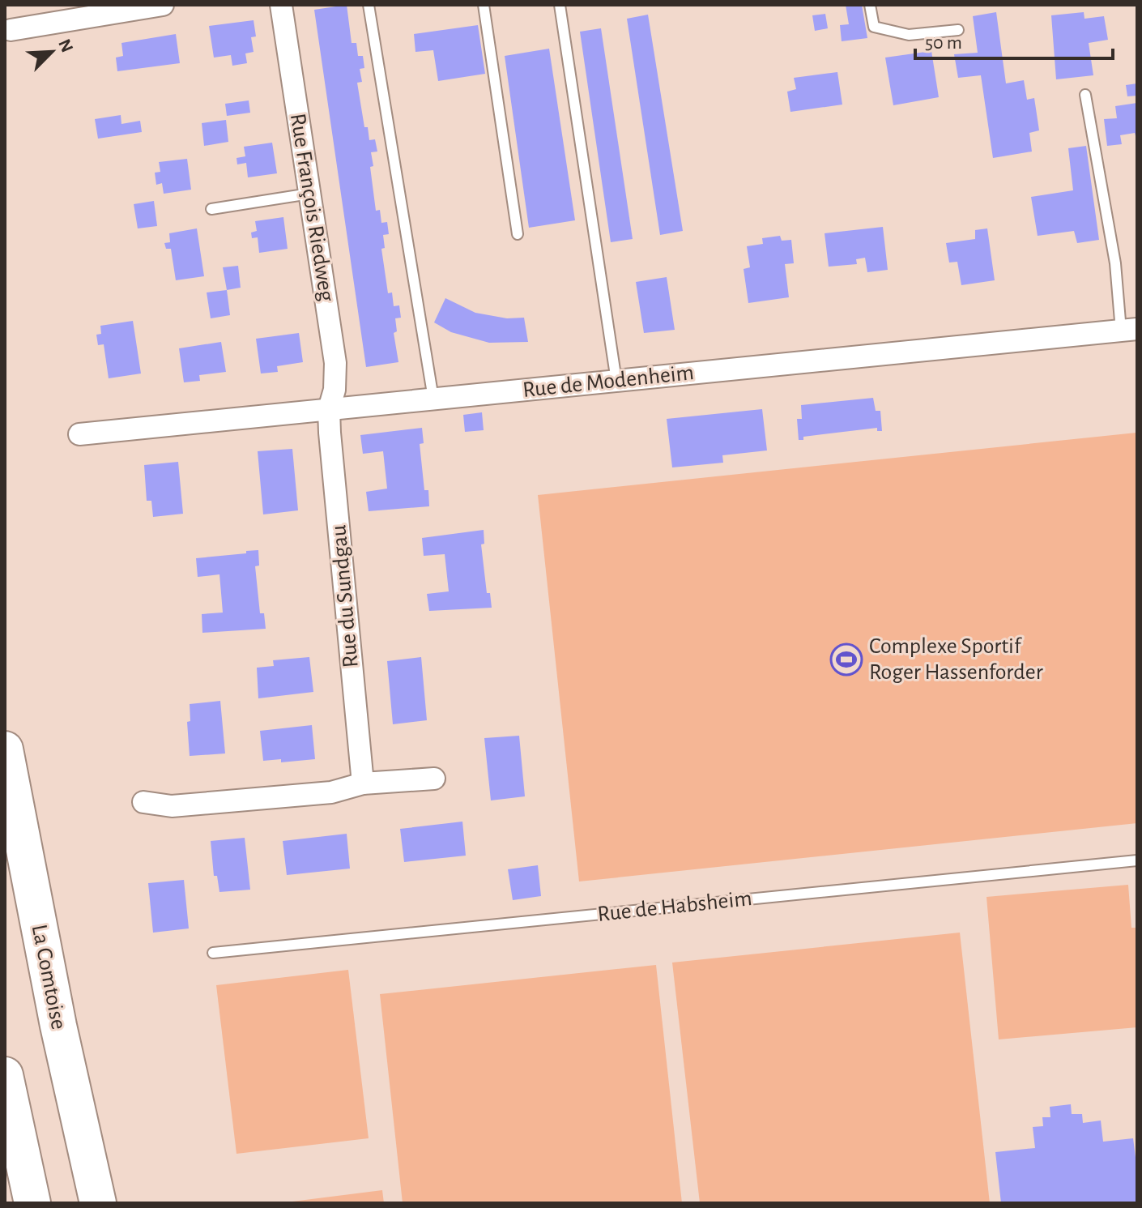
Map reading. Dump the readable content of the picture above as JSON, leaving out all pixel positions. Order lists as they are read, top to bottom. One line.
{"streets":{"highway":["La Comtoise"],"street":["Rue François Riedweg","Rue de Modenheim","Rue du Sundgau"],"lane":["Rue de Habsheim"]},"crossings":[["Rue François Riedweg","Rue de Modenheim"],["Rue François Riedweg","Rue du Sundgau"],["Rue de Modenheim","Rue du Sundgau"]],"places":{"sports":["Complexe Sportif Roger Hassenforder"]},"scale_bar":"50 m","north":"top right"}
